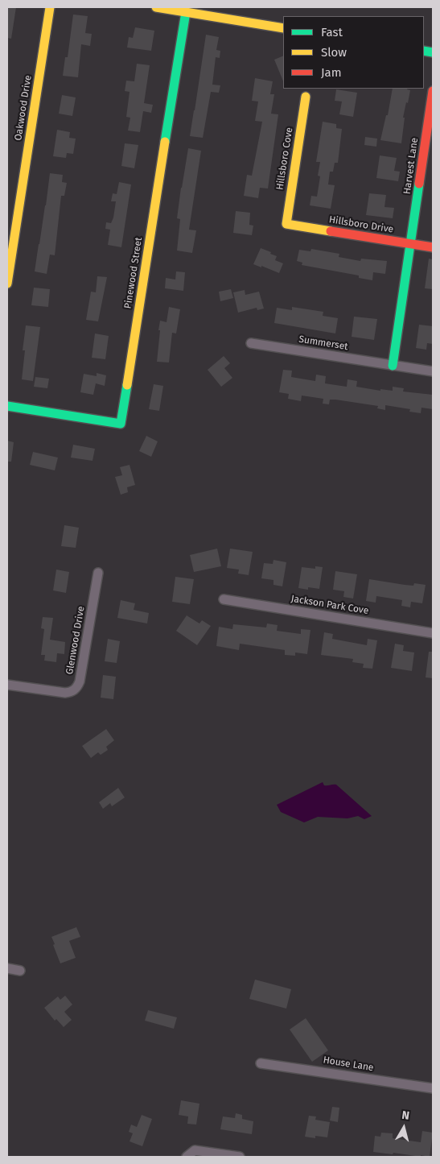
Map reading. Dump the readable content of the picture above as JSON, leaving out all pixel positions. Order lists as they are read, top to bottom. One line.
{"streets":{"street":["Oakwood Drive","Hillsboro Cove","Harvest Lane","Hillsboro Drive","Pinewood Street","Summerset","Jackson Park Cove","Glenwood Drive","House Lane"]},"crossings":[["Hillsboro Cove","Hillsboro Drive"],["Harvest Lane","Hillsboro Drive"]],"legend":["Fast","Slow","Jam"],"north":"top"}
